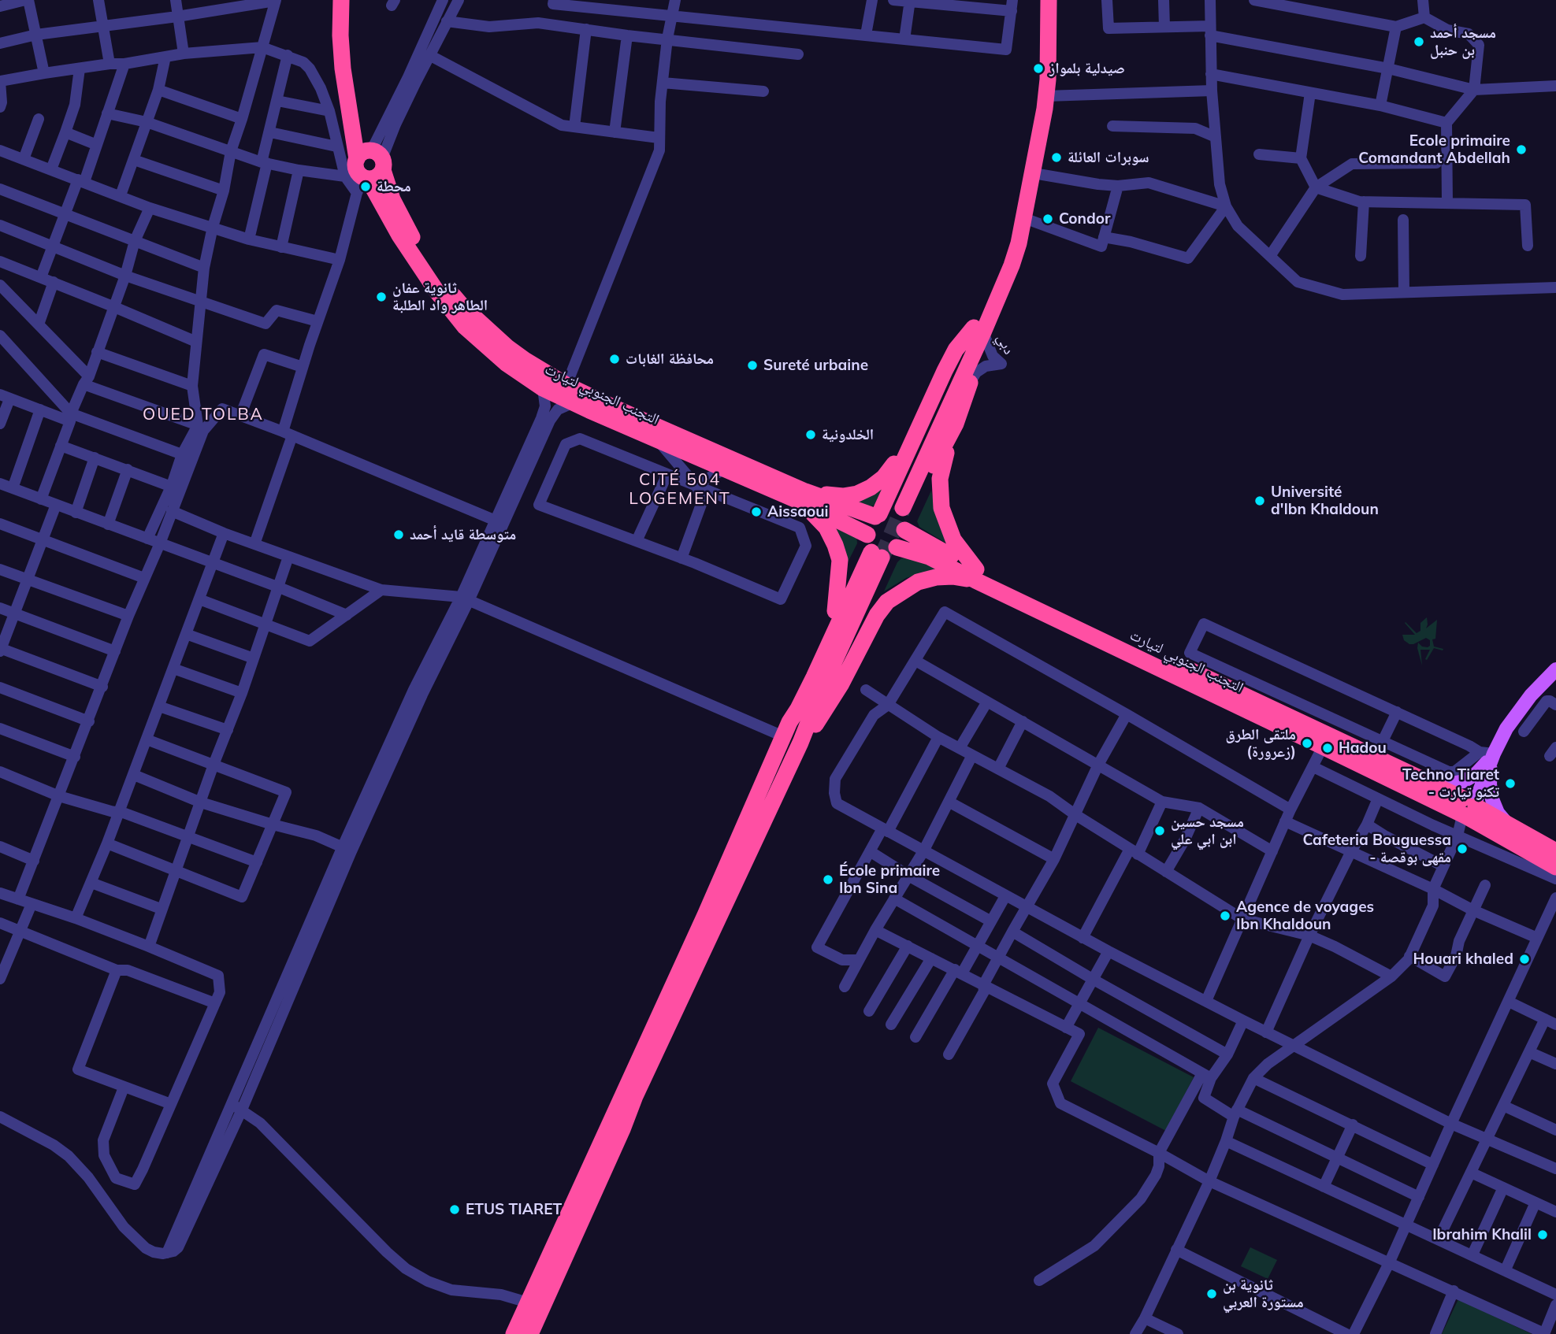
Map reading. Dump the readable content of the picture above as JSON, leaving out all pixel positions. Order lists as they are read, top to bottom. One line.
{"streets":{"highway":["التجنب الجنوبي لتيارت"],"street":["دبي"]},"districts":["OUED TOLBA","CITÉ 504 LOGEMENT"],"places":["مسجد أحمد بن حنبل","صيدلية بلمواز","Ecole primaire Comandant Abdellah","سوبرات العائلة","محطة","Condor","ثانوية عفان الطاهر واد الطلبة","محافظة الغابات","Sureté urbaine","الخلدونية","Université d'Ibn Khaldoun","Aissaoui","متوسطة قايد أحمد","ملتقى الطرق (زعرورة)","Hadou","Techno Tiaret - تكنو تيارت","مسجد حسين ابن ابي علي","Cafeteria Bouguessa - مقهى بوقصة","École primaire Ibn Sina","Agence de voyages Ibn Khaldoun","Houari khaled","ETUS TIARET","Ibrahim Khalil","ثانوية بن مستورة العربي"]}
